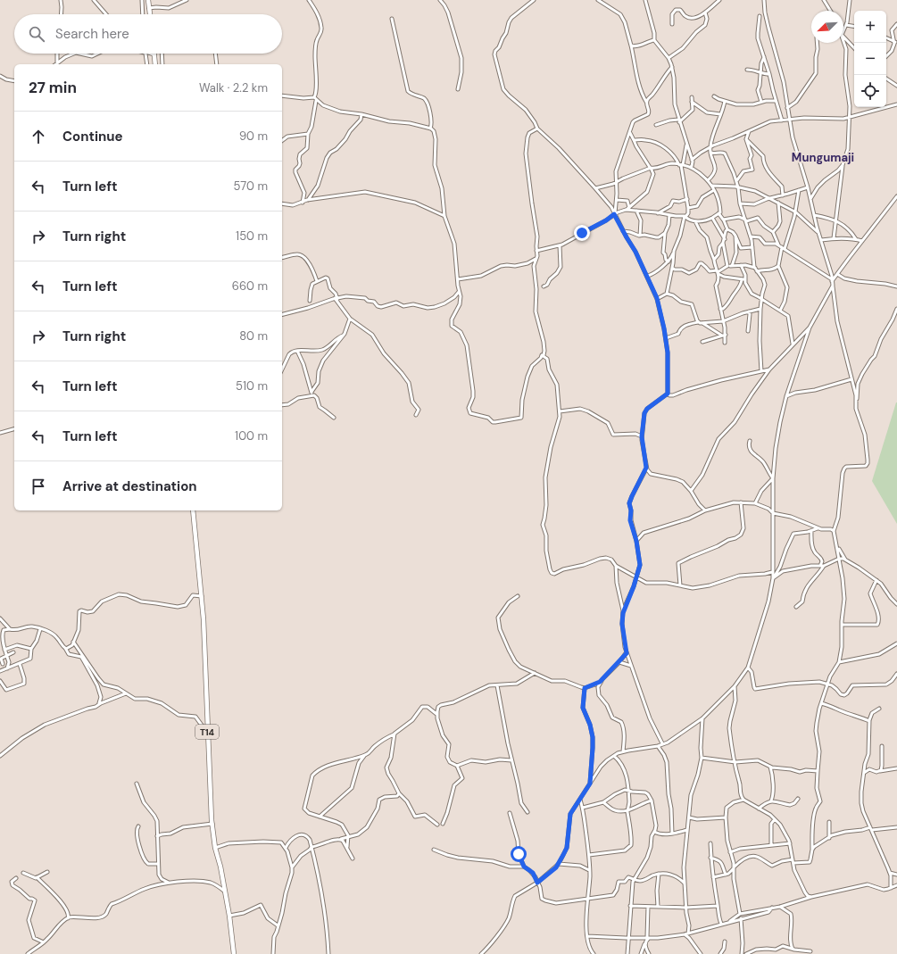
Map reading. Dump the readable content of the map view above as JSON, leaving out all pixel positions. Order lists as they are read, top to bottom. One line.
{"streets":{"highway":["T14"]},"districts":["Mungumaji"],"north":"bottom left","page":{"map_buttons":["+","−"],"search":"Search here","heading":["27 min","Walk · 2.2 km"],"list":[["Continue","90 m"],["Turn left","570 m"],["Turn right","150 m"],["Turn left","660 m"],["Turn right","80 m"],["Turn left","510 m"],["Turn left","100 m"],"Arrive at destination"]}}
